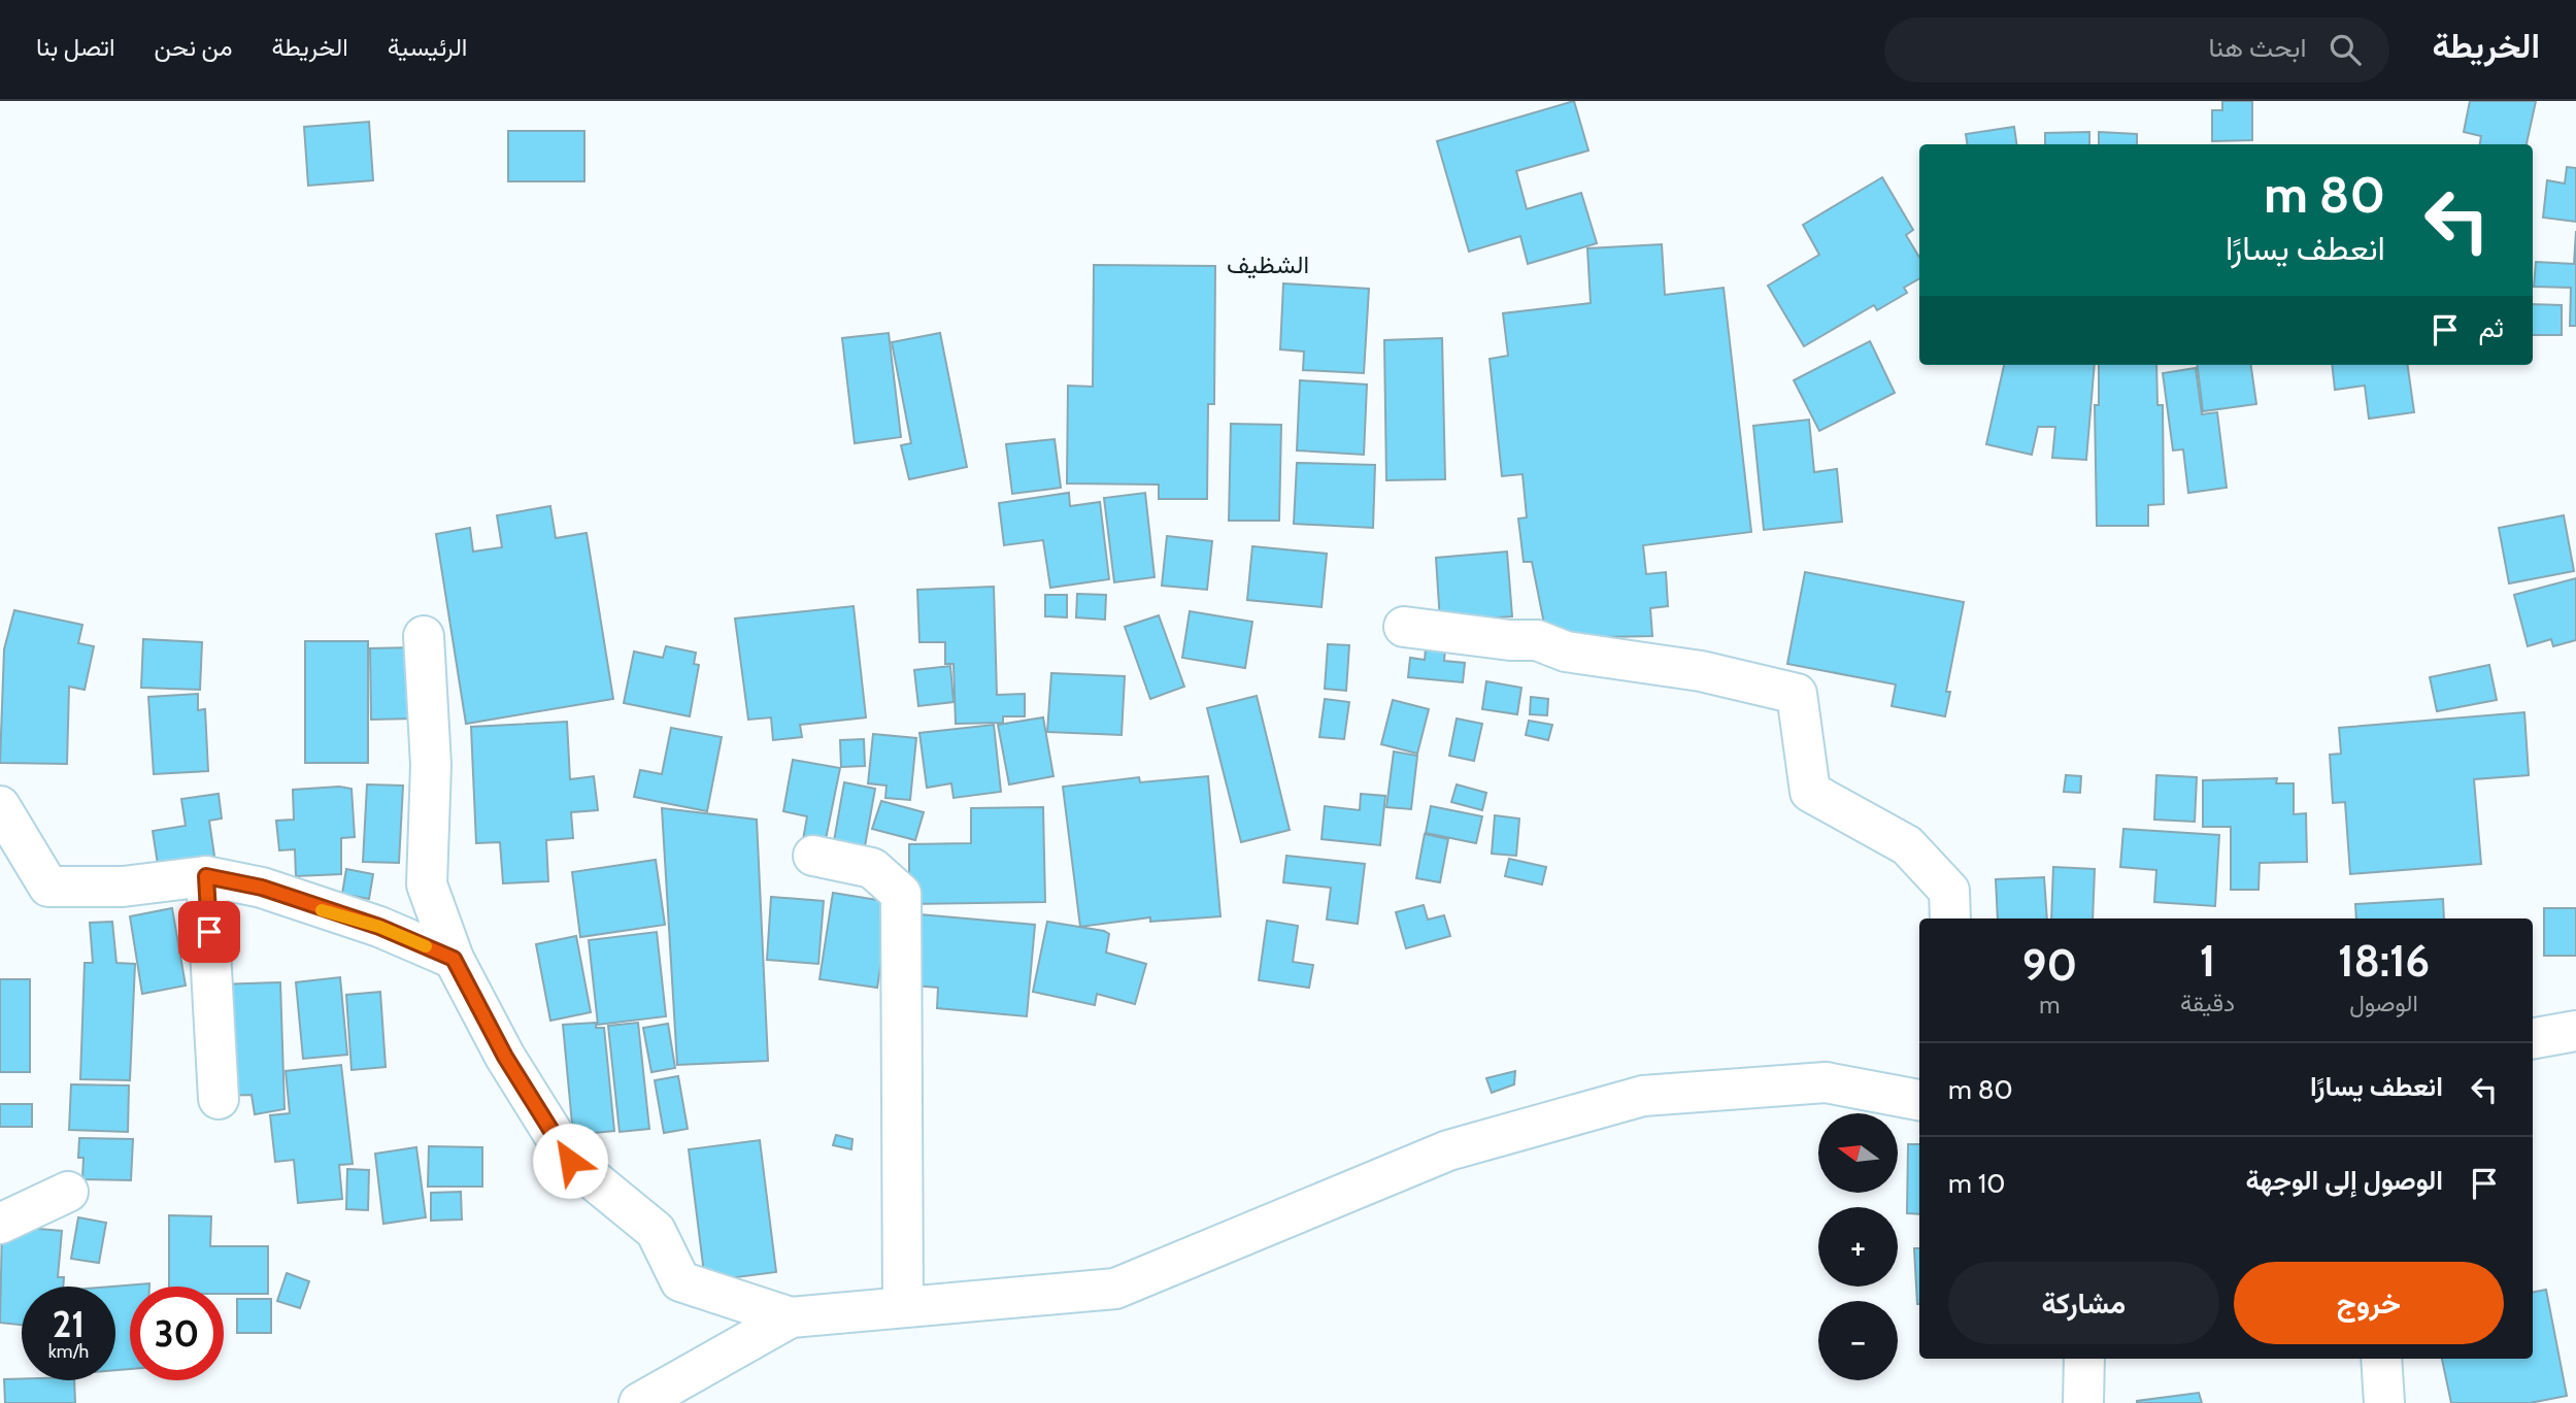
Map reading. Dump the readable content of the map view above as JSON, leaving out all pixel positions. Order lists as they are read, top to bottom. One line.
{"districts":["الشظيف"],"north":"left","page":{"header":"الخريطة","search":"ابحث هنا","nav":["الرئيسية","الخريطة","من نحن","اتصل بنا"],"turn":["80 m","انعطف يسارًا"],"then":"ثم","eta":["18:16","الوصول","1","دقيقة","90","m"],"list":[{"name":"انعطف يسارًا","value":"80 m"},{"name":"الوصول إلى الوجهة","value":"10 m"}],"map_buttons":["+","−"],"buttons":["خروج","مشاركة"],"speed":"21 km/h","limit":"30"}}
